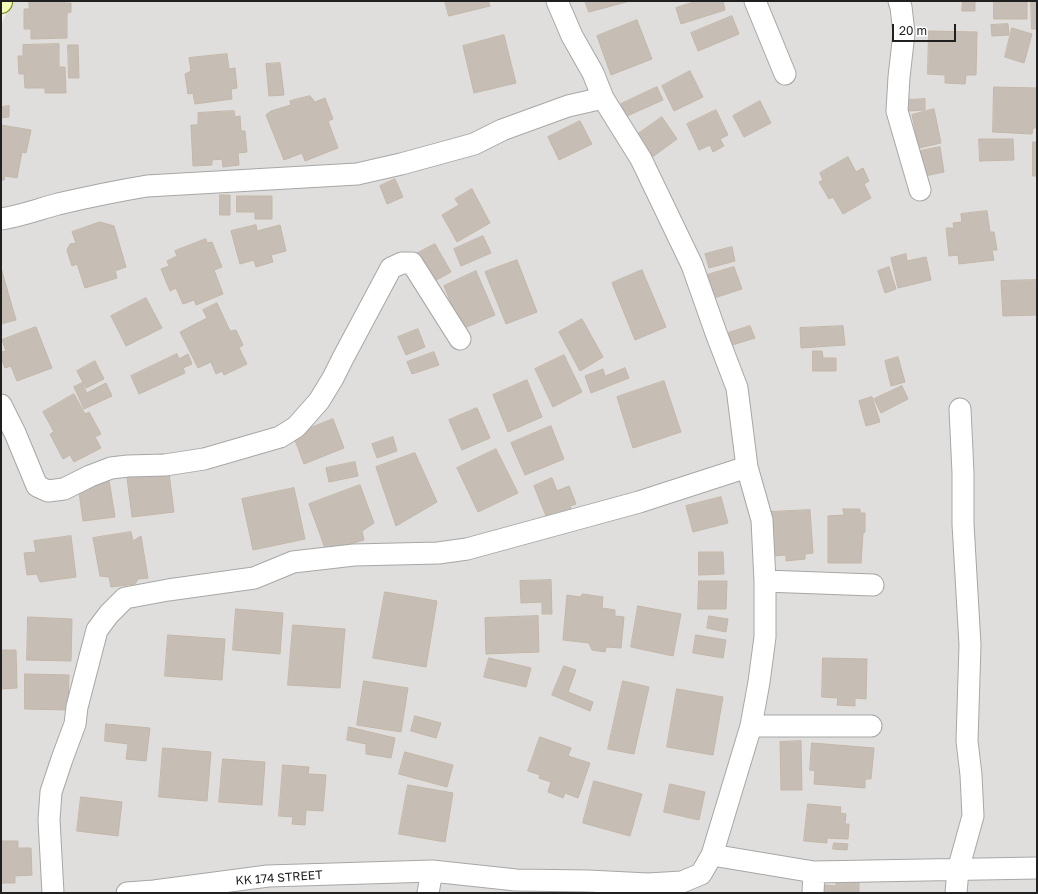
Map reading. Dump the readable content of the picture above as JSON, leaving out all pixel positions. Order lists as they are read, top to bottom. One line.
{"streets":{"street":["KK 174 STREET"]},"scale_bar":"20 m"}
